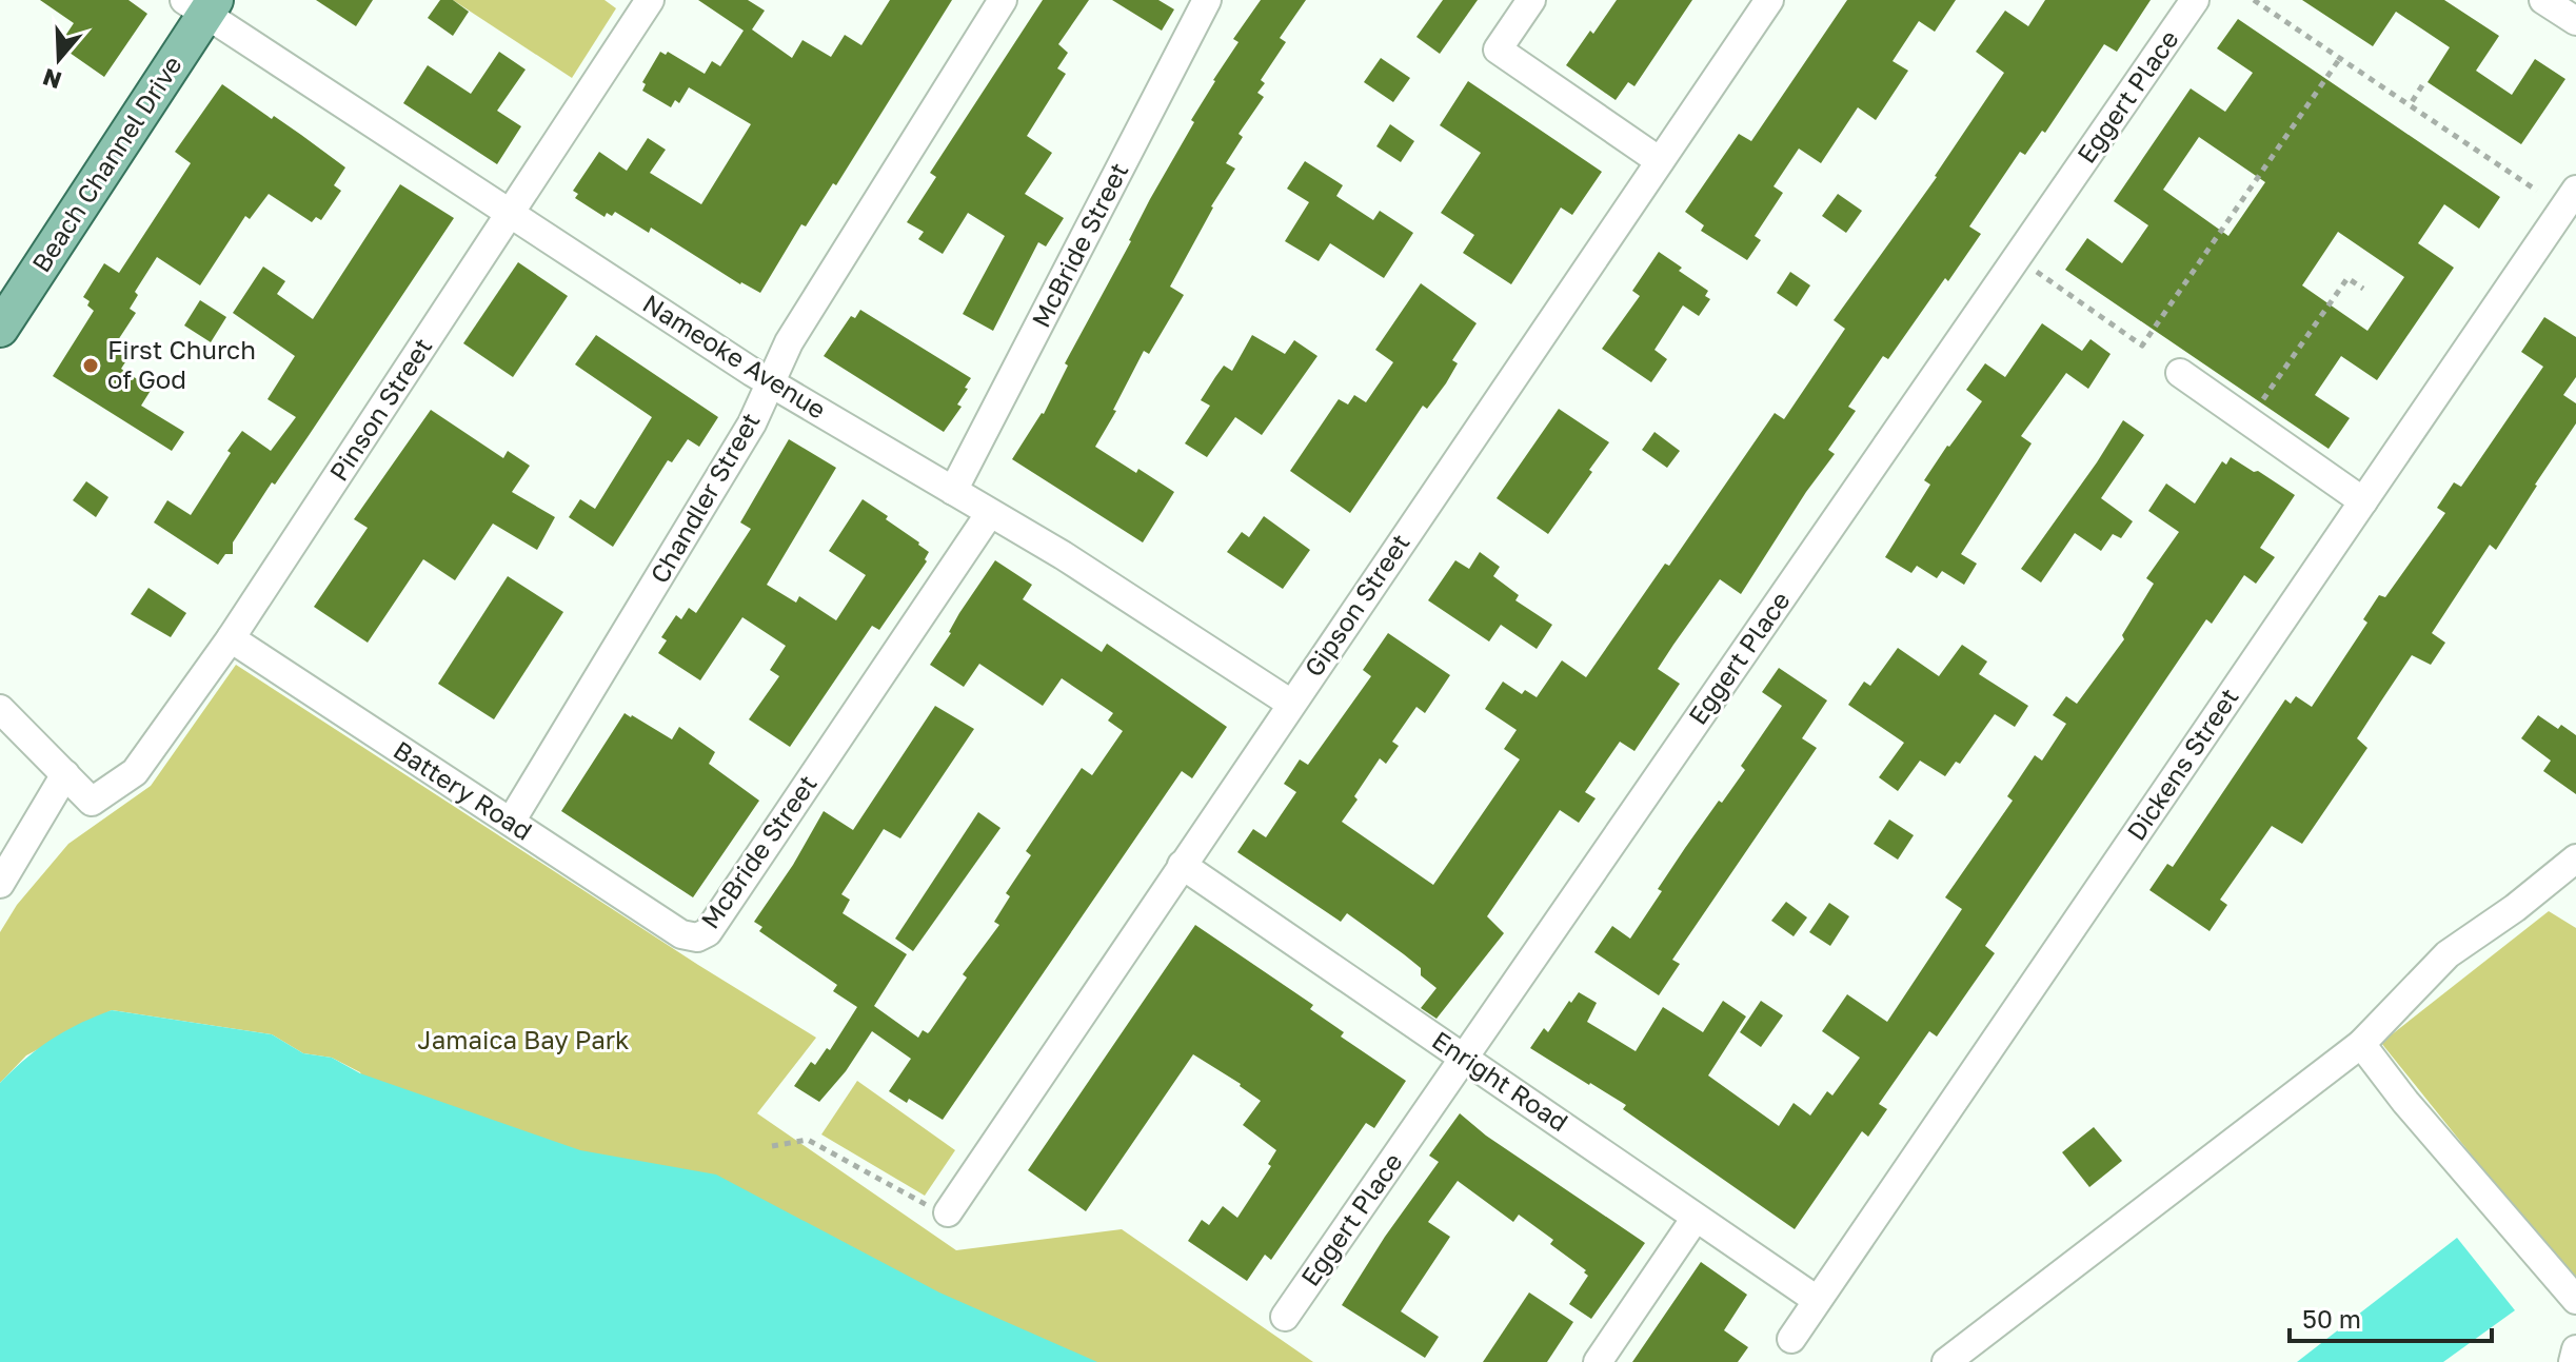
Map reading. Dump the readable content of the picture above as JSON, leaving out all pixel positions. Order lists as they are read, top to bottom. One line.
{"streets":{"main road":["Beach Channel Drive"],"street":["Eggert Place","McBride Street","Nameoke Avenue","Pinson Street","Chandler Street","Gipson Street","Dickens Street","Battery Road","Enright Road"]},"crossings":[["Eggert Place","Enright Road"],["Beach Channel Drive","Nameoke Avenue"],["McBride Street","Nameoke Avenue"],["McBride Street","Battery Road"],["Nameoke Avenue","Pinson Street"],["Nameoke Avenue","Chandler Street"],["Nameoke Avenue","Gipson Street"],["Pinson Street","Battery Road"],["Chandler Street","Battery Road"],["Gipson Street","Enright Road"],["Dickens Street","Enright Road"]],"parks":["Jamaica Bay Park"],"places":["First Church of God"],"scale_bar":"50 m","north":"bottom"}
